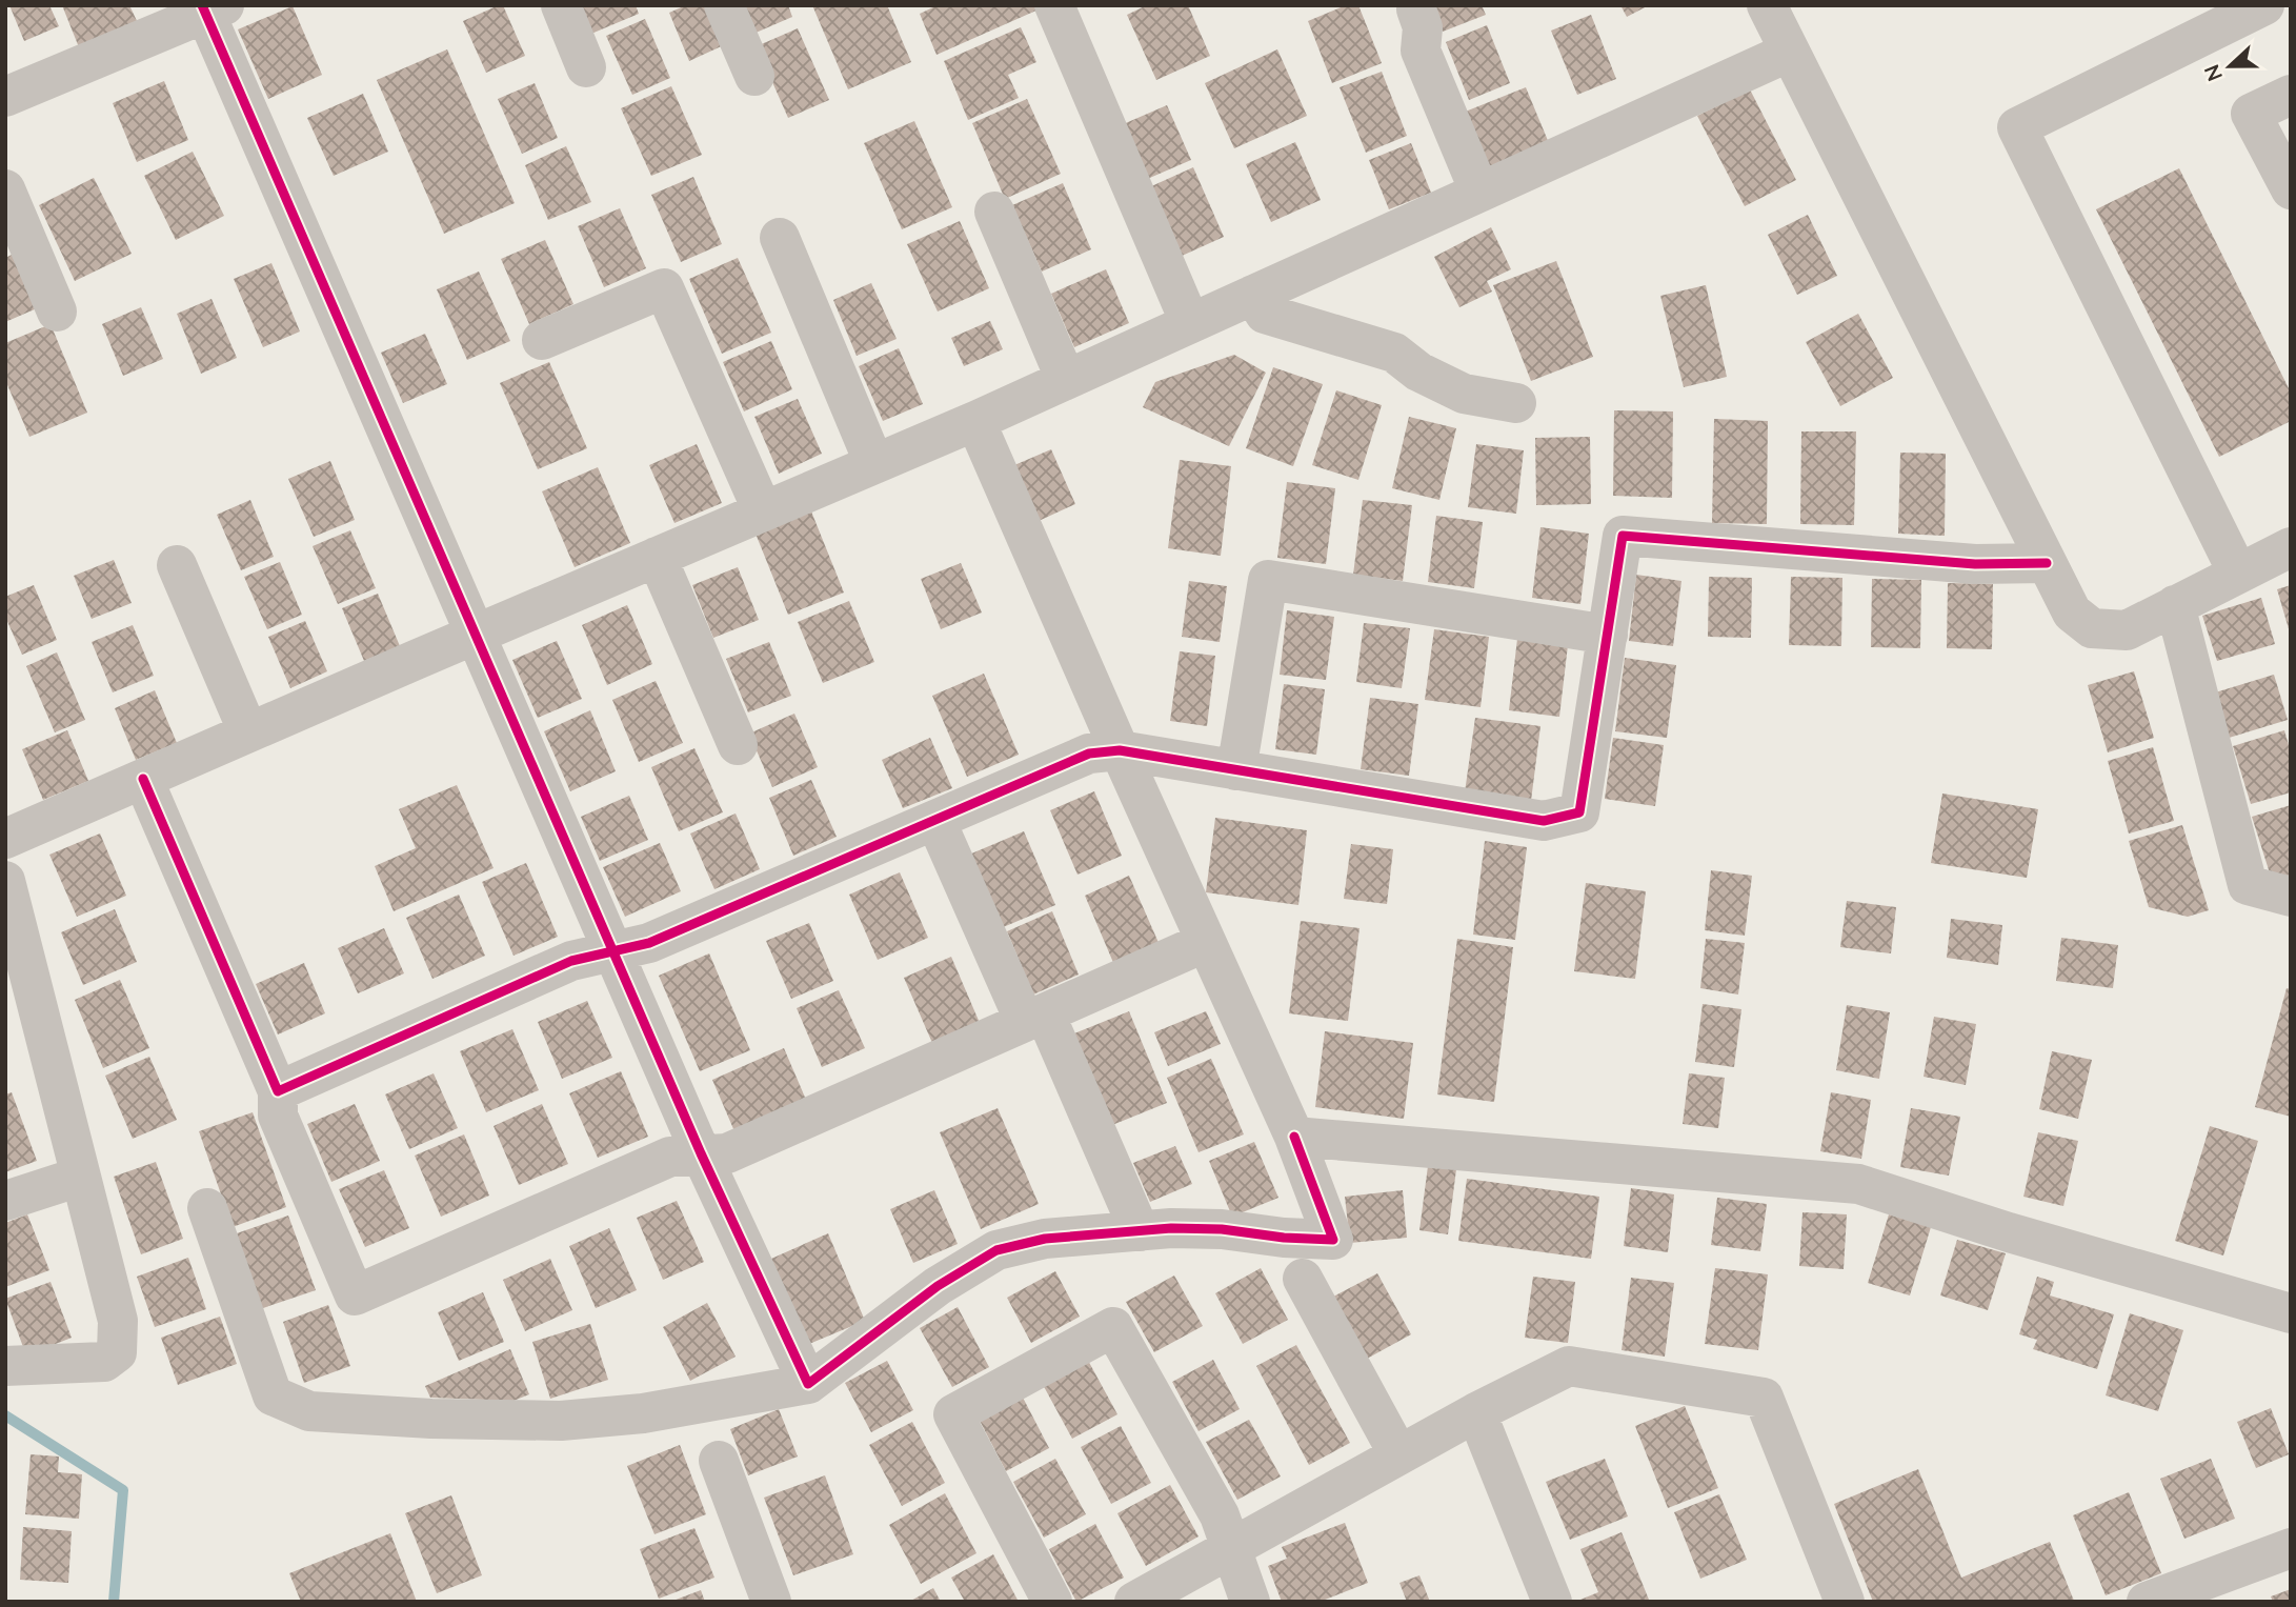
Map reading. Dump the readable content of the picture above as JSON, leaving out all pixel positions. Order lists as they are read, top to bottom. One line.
{"north":"left"}
